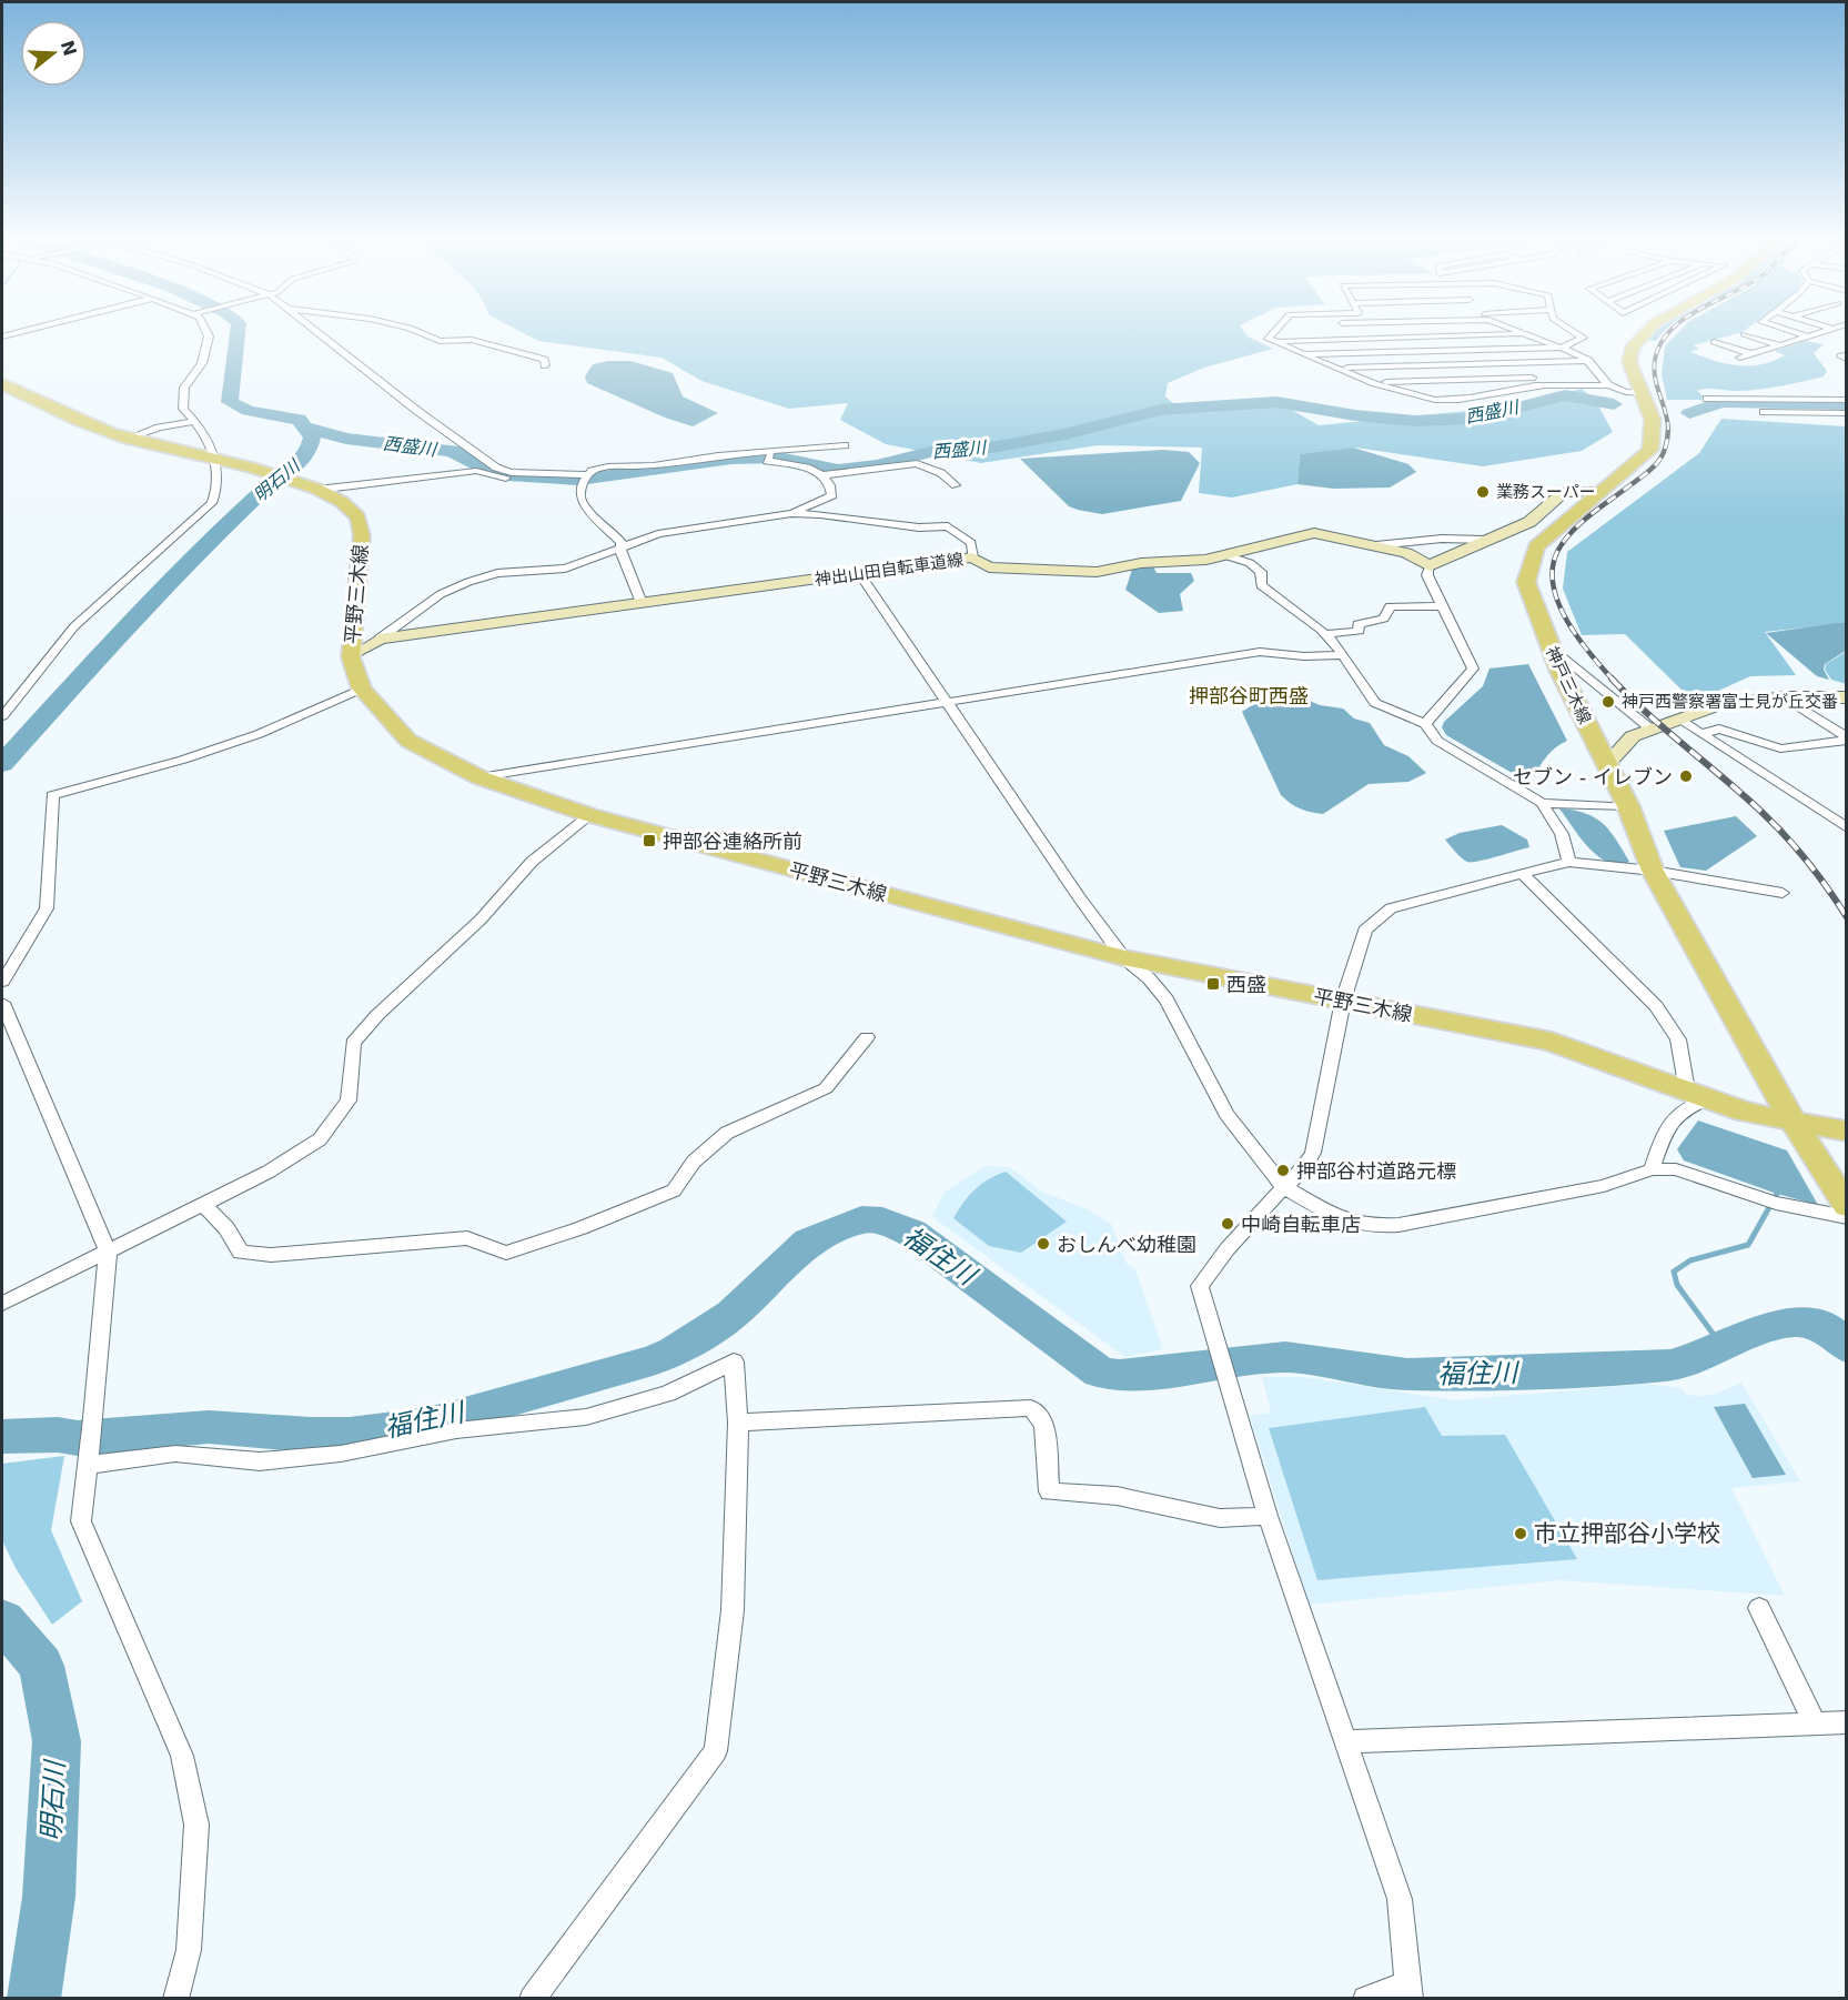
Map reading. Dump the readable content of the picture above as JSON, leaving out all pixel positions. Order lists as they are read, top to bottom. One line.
{"streets":{"main road":["神出山田自転車道線","平野三木線","神戸三木線"]},"crossings":[["神出山田自転車道線","平野三木線"],["平野三木線","神戸三木線"]],"districts":["押部谷町西盛"],"water":["西盛川","明石川","福住川"],"places":{"other":["業務スーパー","神戸西警察署富士見が丘交番","セブン - イレブン","押部谷村道路元標","中崎自転車店","おしんべ幼稚園","市立押部谷小学校"],"transit":["押部谷連絡所前","西盛"]},"north":"right"}
